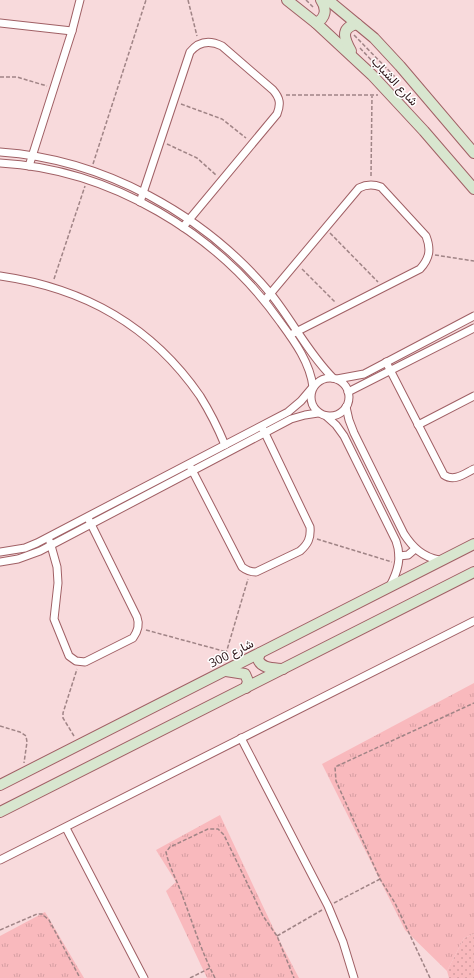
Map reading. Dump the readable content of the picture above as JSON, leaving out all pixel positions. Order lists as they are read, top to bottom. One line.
{"streets":{"street":["شارع الشباب","شارع 300"]}}
